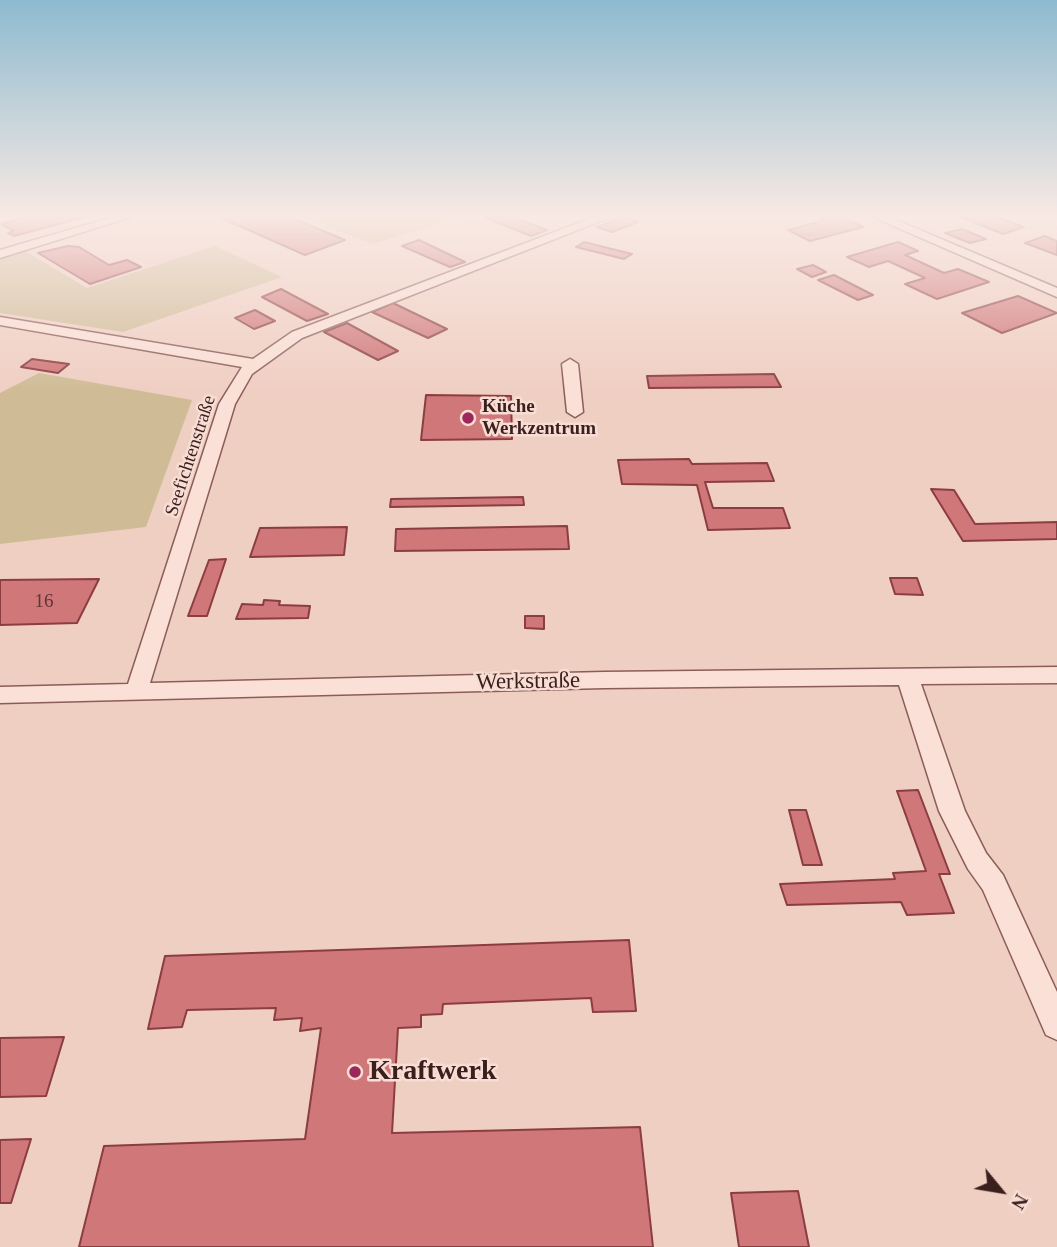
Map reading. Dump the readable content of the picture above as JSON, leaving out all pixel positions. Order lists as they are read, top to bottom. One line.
{"streets":{"street":["Seefichtenstraße","Werkstraße"]},"crossings":[["Seefichtenstraße","Werkstraße"]],"places":["Küche Werkzentrum","Kraftwerk"],"house_numbers":["16"],"north":"bottom right"}
